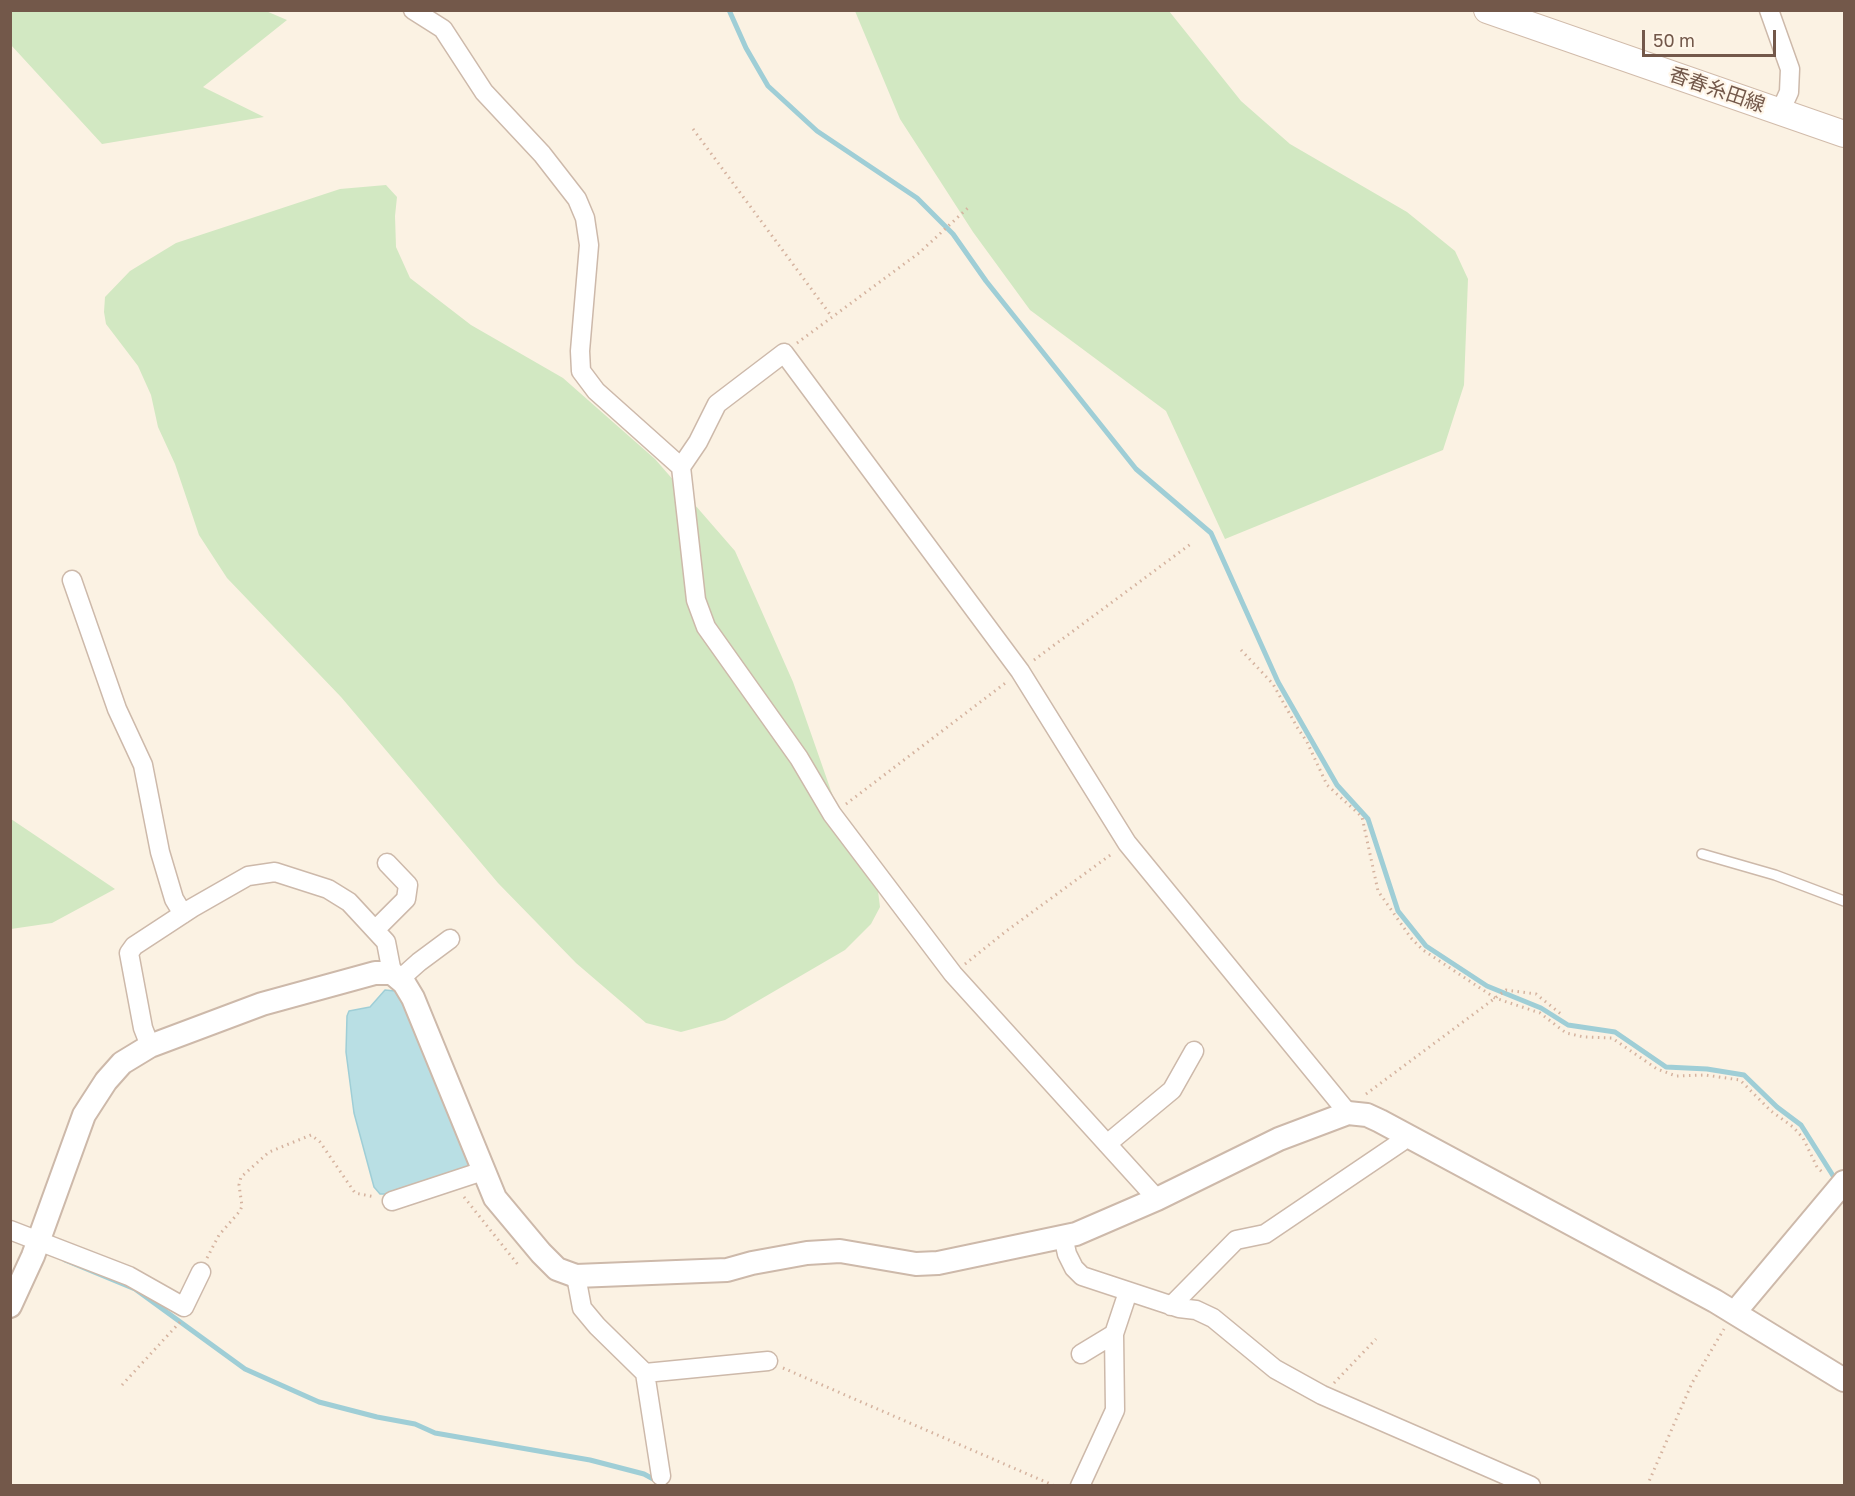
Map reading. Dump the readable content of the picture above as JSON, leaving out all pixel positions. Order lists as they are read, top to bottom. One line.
{"streets":{"main road":["香春糸田線"]},"scale_bar":"50 m"}
